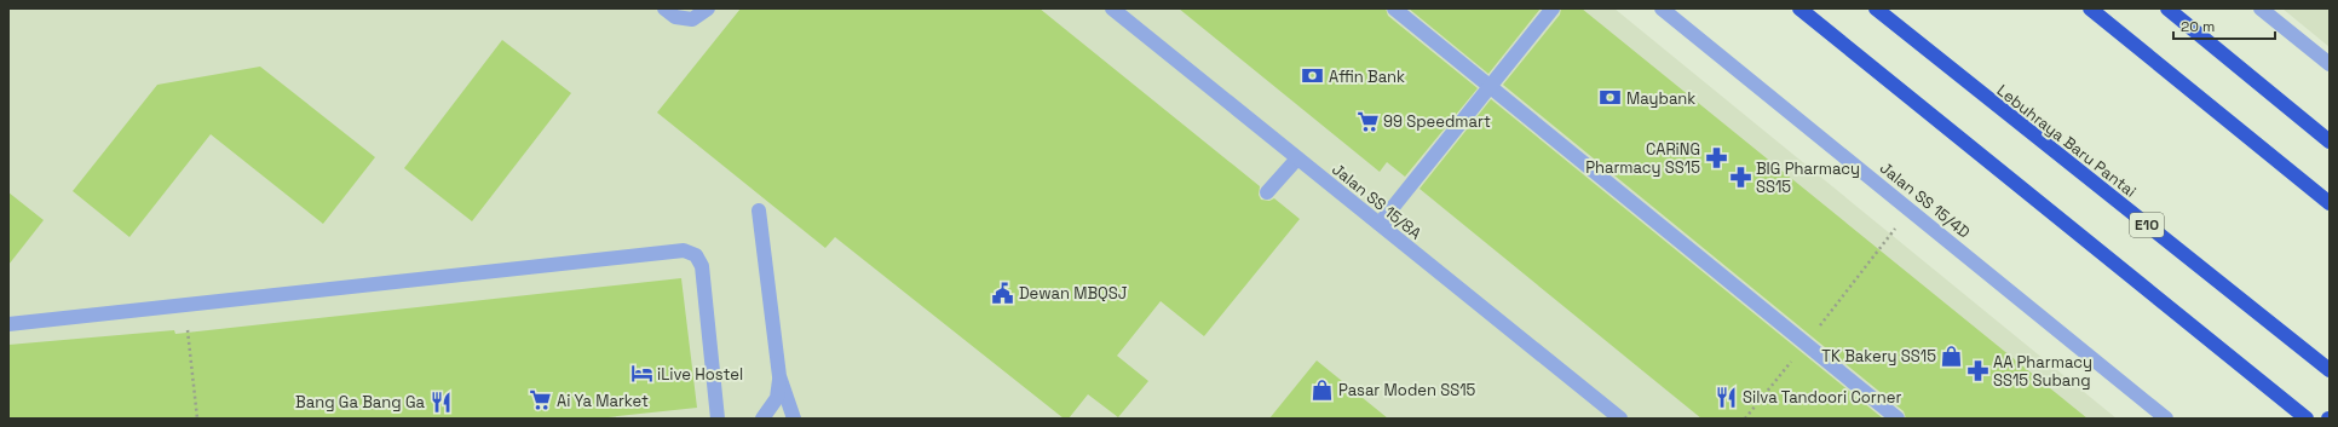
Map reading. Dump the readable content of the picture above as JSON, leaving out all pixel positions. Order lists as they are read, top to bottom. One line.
{"streets":{"highway":["Lebuhraya Baru Pantai","E10"],"street":["Jalan SS 15/4D","Jalan SS 15/8A"]},"places":{"bank":["Affin Bank","Maybank"],"supermarket":["99 Speedmart","Ai Ya Market"],"pharmacy":["CARiNG Pharmacy SS15","BIG Pharmacy SS15","AA Pharmacy SS15 Subang"],"public building":["Dewan MBQSJ"],"shop":["TK Bakery SS15","Pasar Moden SS15"],"hotel":["iLive Hostel"],"restaurant":["Silva Tandoori Corner","Bang Ga Bang Ga"]},"scale_bar":"20 m"}
